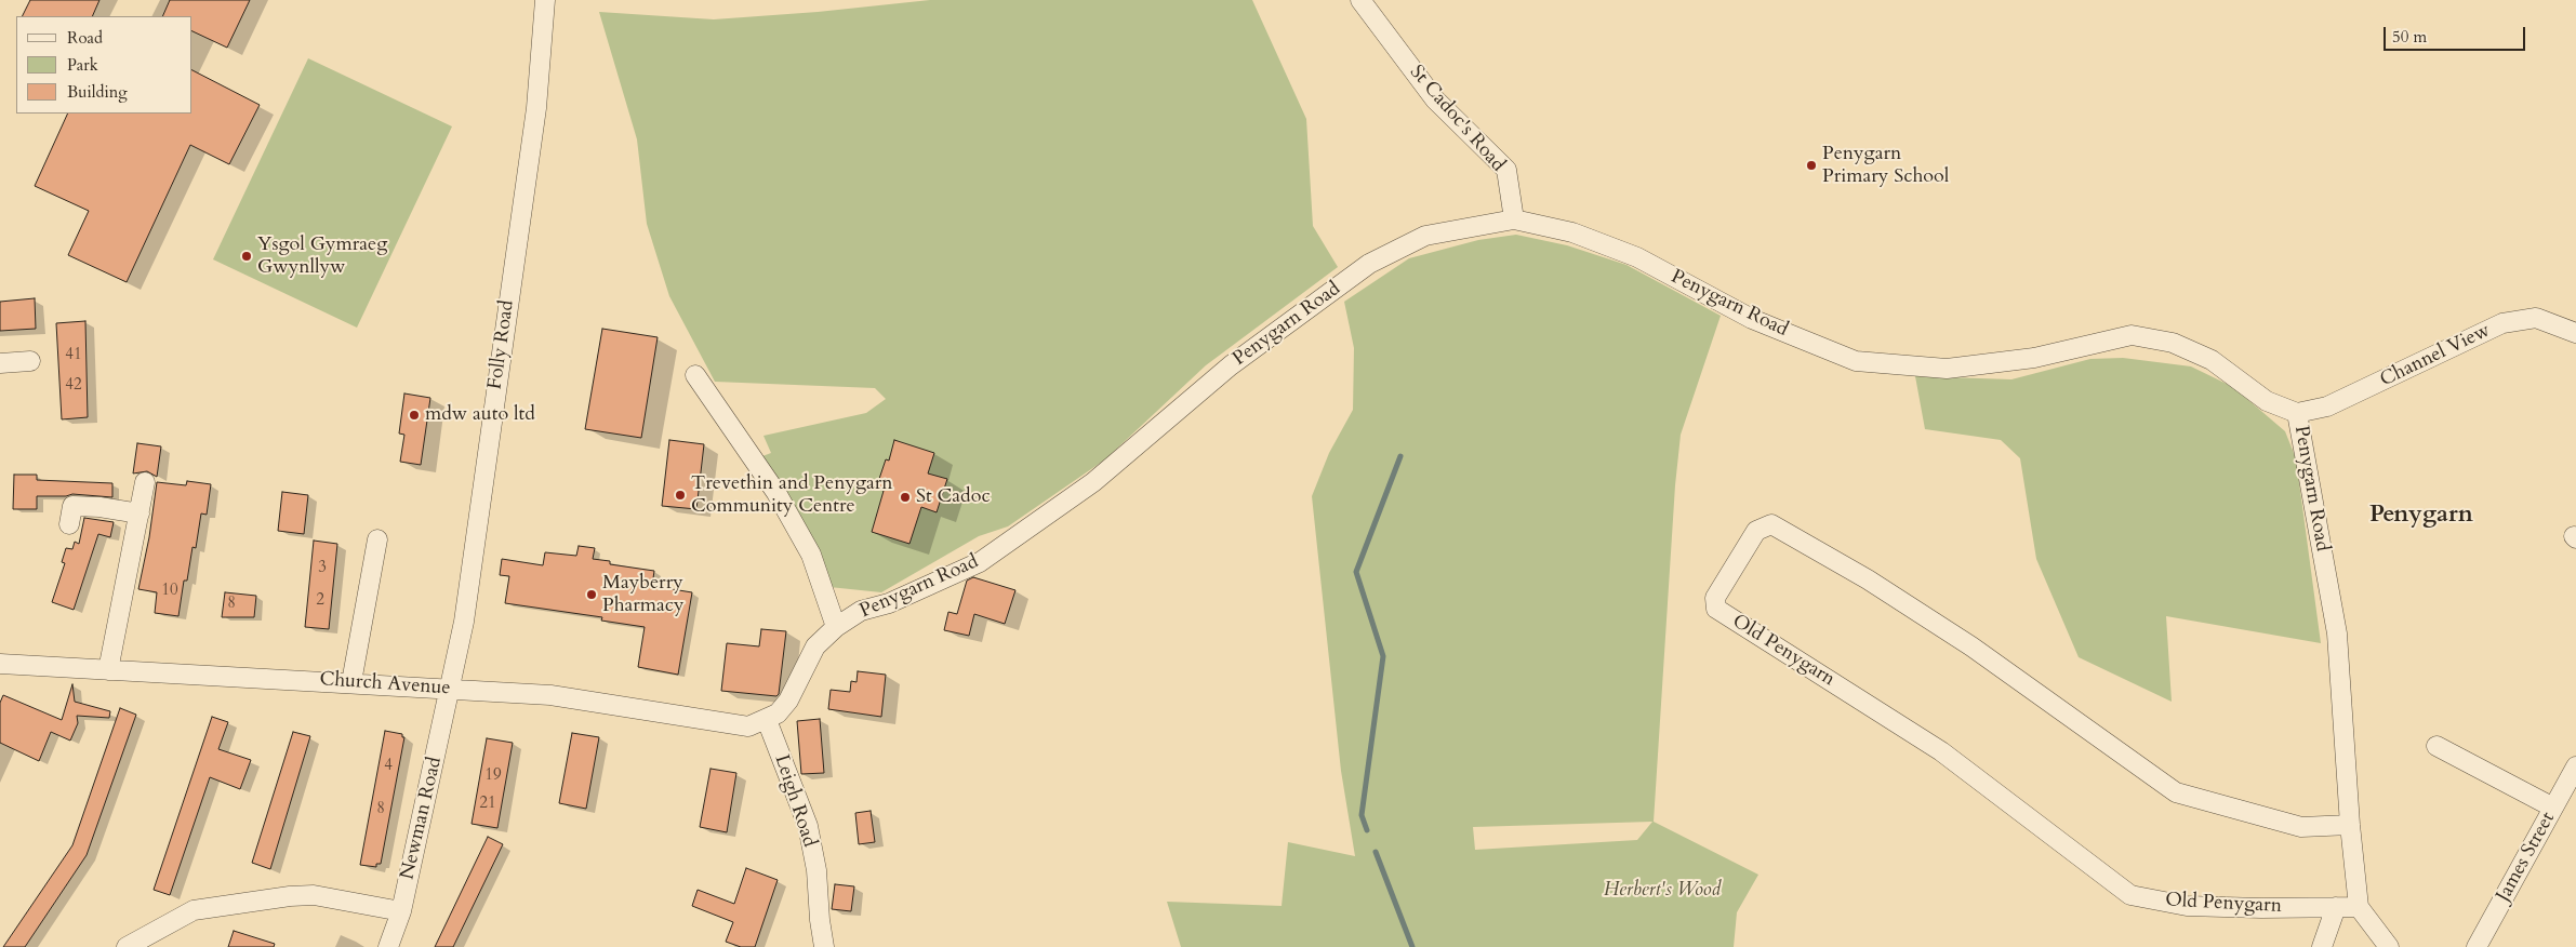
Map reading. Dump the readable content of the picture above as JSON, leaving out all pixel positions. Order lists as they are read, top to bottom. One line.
{"streets":{"street":["St Cadoc's Road","Penygarn Road","Folly Road","Channel View","Old Penygarn","Church Avenue","Leigh Road","Newman Road","James Street"]},"crossings":[["St Cadoc's Road","Penygarn Road"],["Penygarn Road","Channel View"],["Penygarn Road","Old Penygarn"],["Penygarn Road","Church Avenue"],["Penygarn Road","Leigh Road"],["Folly Road","Church Avenue"],["Folly Road","Newman Road"],["Church Avenue","Leigh Road"],["Church Avenue","Newman Road"]],"districts":["Penygarn"],"parks":["Herbert's Wood"],"places":["Penygarn Primary School","Ysgol Gymraeg Gwynllyw","mdw auto ltd","Trevethin and Penygarn Community Centre","St Cadoc","Mayberry Pharmacy"],"house_numbers":["41","42","3","10","2","8","4","19","21","8"],"legend":["Road","Park","Building"],"scale_bar":"50 m"}
